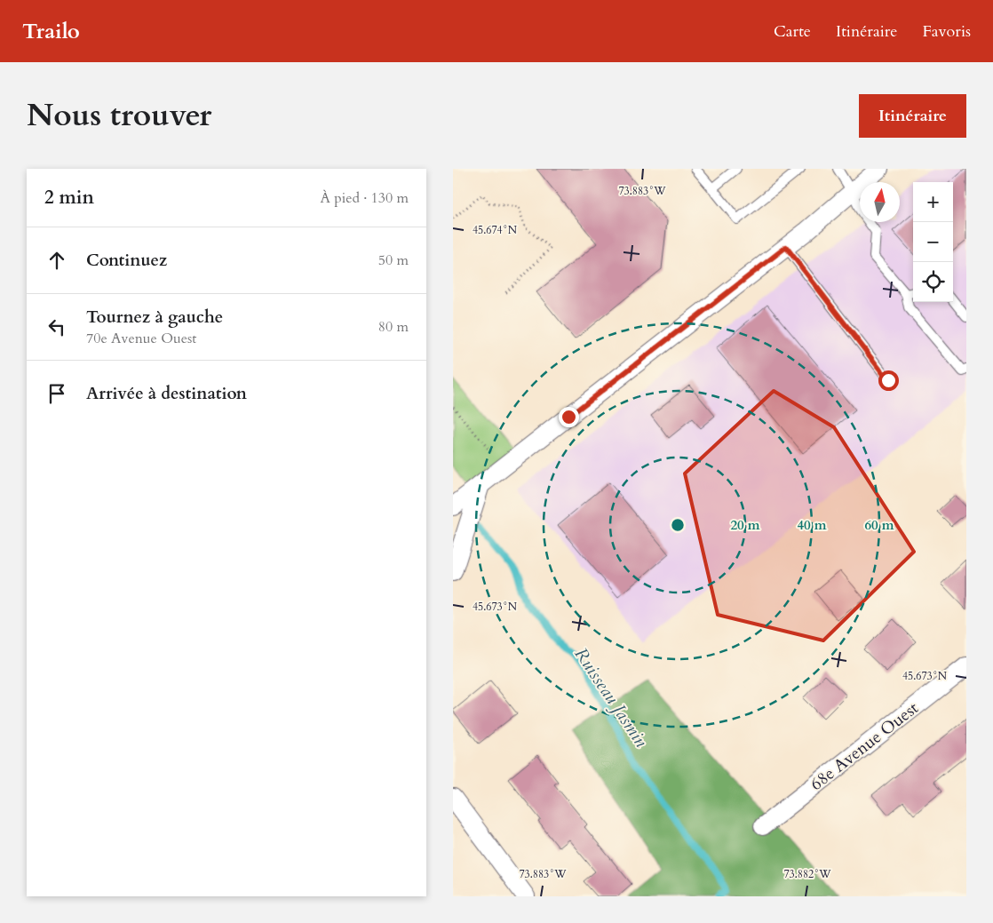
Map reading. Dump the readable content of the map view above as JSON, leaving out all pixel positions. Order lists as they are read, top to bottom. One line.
{"streets":{"street":["68e Avenue Ouest"]},"water":["Ruisseau Jasmin"],"north":"top","page":{"header":"Trailo","nav":["Carte","Itinéraire","Favoris"],"title":"Nous trouver","buttons":"Itinéraire","heading":["2 min","À pied · 130 m"],"map_buttons":["+","−"],"list":[["Continuez","50 m"],["Tournez à gauche","70e Avenue Ouest","80 m"],"Arrivée à destination"]},"coordinates":["73.883°W","45.674°N","45.673°N","73.882°W"],"rings":["20 m","40 m","60 m"]}
